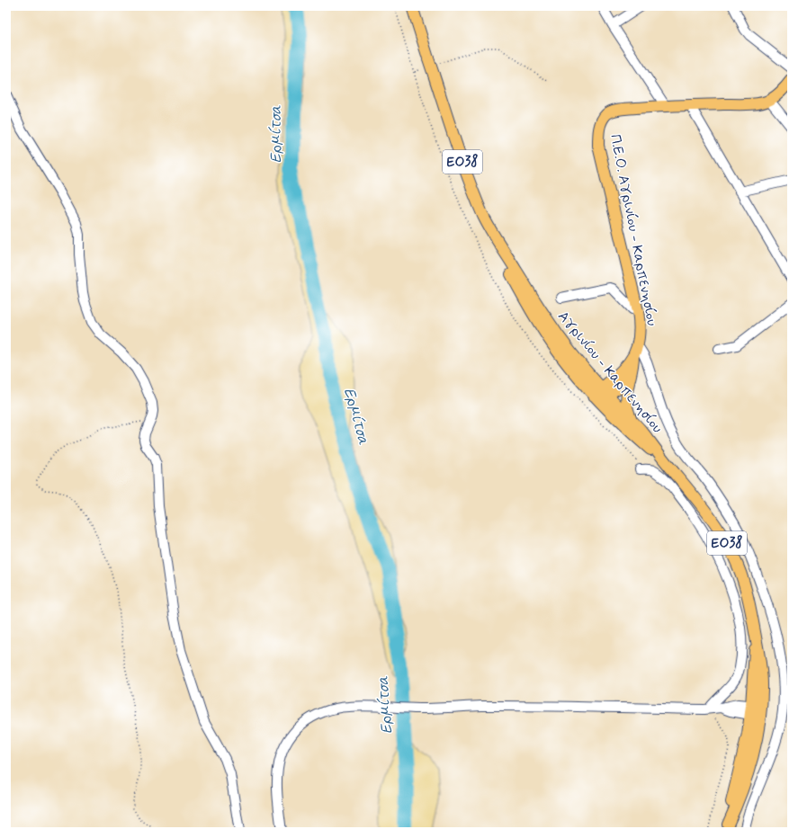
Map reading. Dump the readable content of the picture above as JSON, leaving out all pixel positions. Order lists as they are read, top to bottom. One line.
{"streets":{"main road":["ΕΟ38","Π.Ε.Ο. Αγρινίου - Καρπενησίου","Αγρινίου - Καρπενησίου"]},"crossings":[["Π.Ε.Ο. Αγρινίου - Καρπενησίου","Αγρινίου - Καρπενησίου"]],"water":["Ερμίτσα"]}
